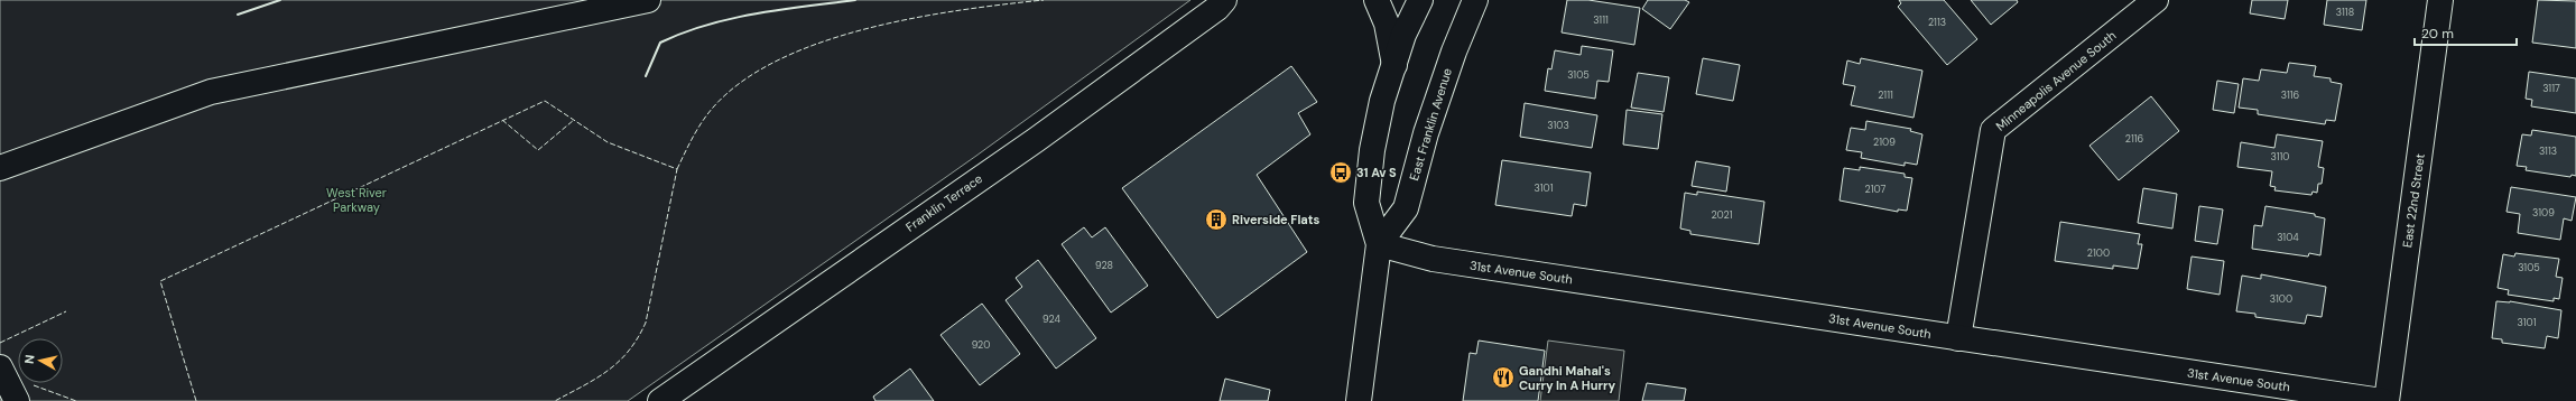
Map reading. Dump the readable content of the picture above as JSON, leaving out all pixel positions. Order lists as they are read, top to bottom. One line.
{"streets":{"main road":["Minneapolis Avenue South","East Franklin Avenue","East 22nd Street","Franklin Terrace","31st Avenue South"]},"crossings":[["Minneapolis Avenue South","31st Avenue South"],["East Franklin Avenue","31st Avenue South"]],"parks":["West River Parkway"],"places":{"bus stop":["31 Av S"],"building":["Riverside Flats"],"restaurant":["Gandhi Mahal's Curry In A Hurry"]},"house_numbers":["3118","3111","2113","3105","3117","2111","3116","3103","2116","2109","3113","3110","3101","2107","3109","2021","3104","2100","928","3105","3100","924","3101","920"],"scale_bar":"20 m","north":"left"}
